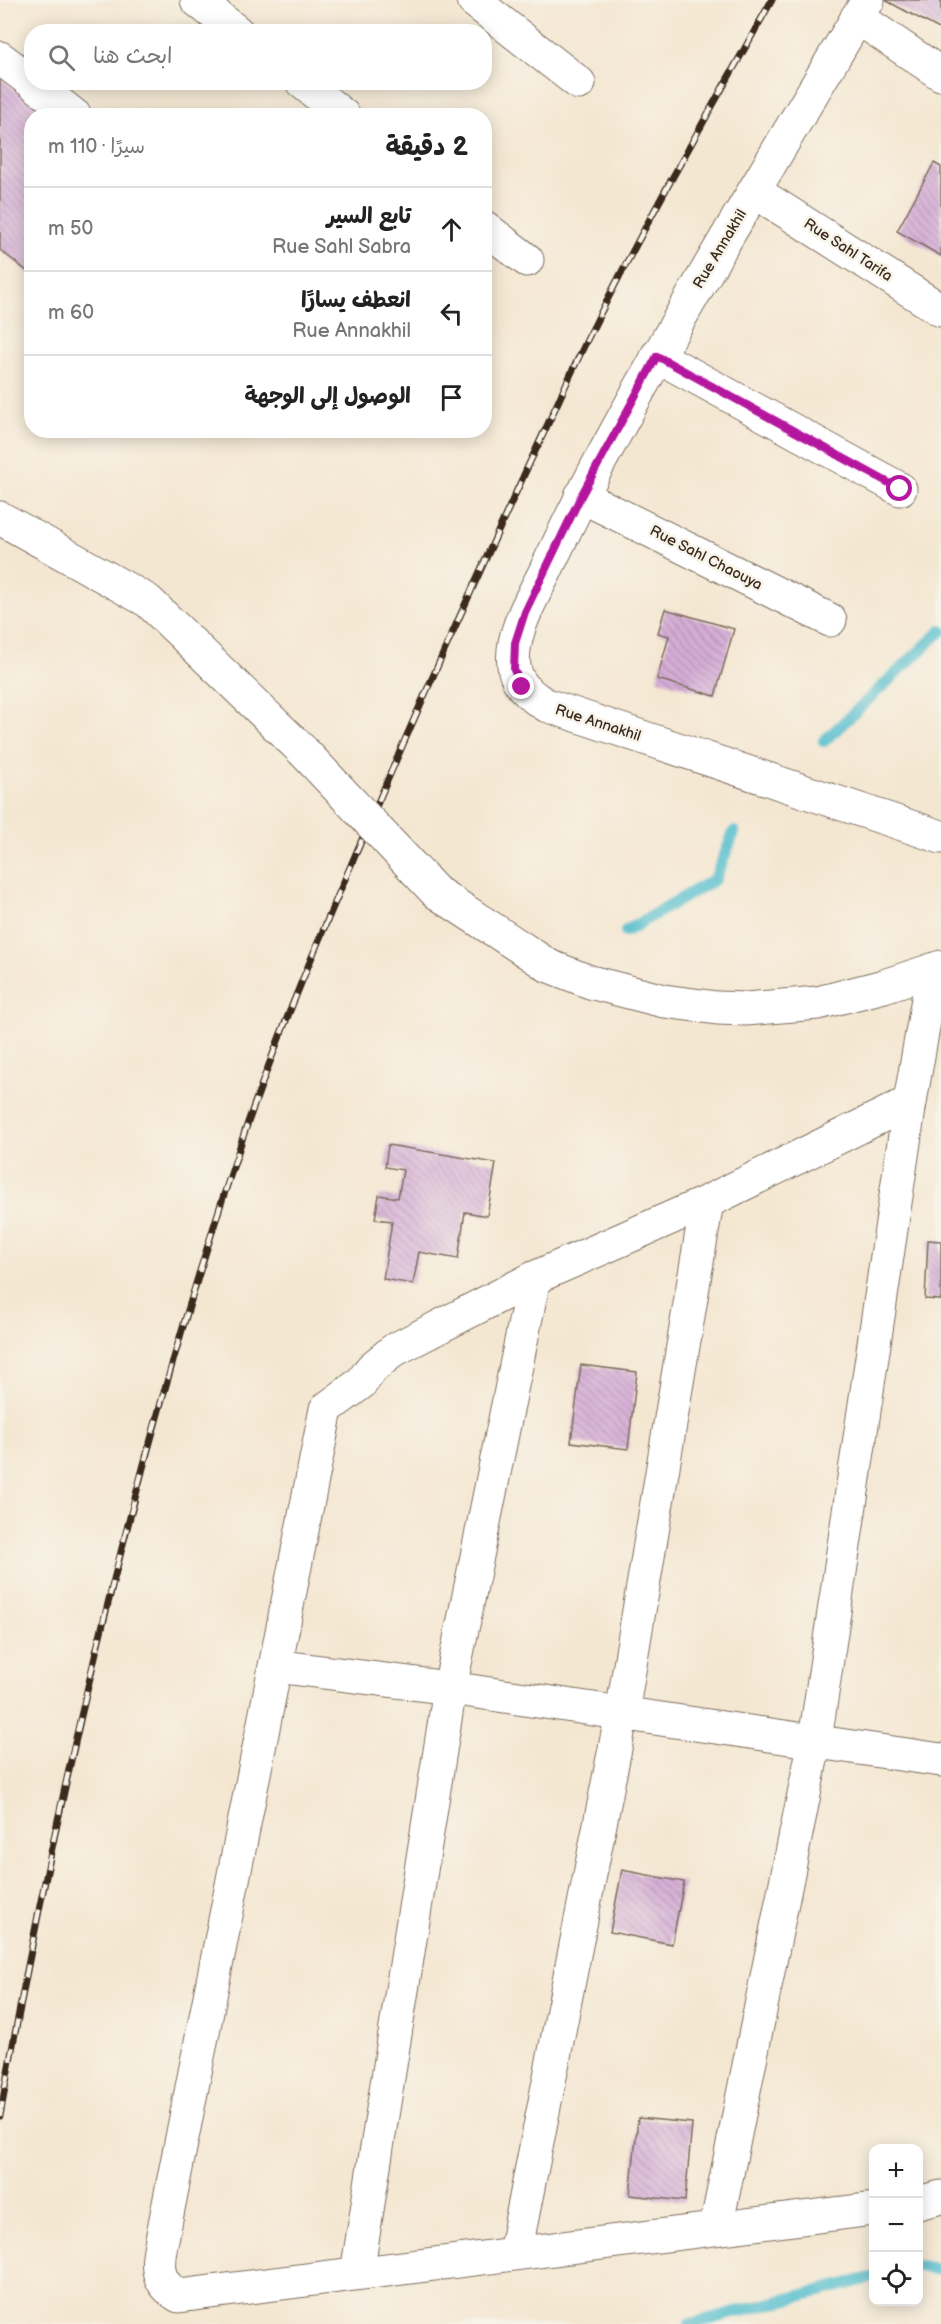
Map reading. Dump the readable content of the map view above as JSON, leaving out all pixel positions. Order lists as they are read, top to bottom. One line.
{"streets":{"street":["Rue Annakhil","Rue Sahl Tarifa","Rue Sahl Chaouya"]},"crossings":[["Rue Annakhil","Rue Sahl Tarifa"],["Rue Annakhil","Rue Sahl Chaouya"]],"page":{"search":"ابحث هنا","heading":["2 دقيقة","سيرًا · 110 m"],"list":[["تابع السير","Rue Sahl Sabra","50 m"],["انعطف يسارًا","Rue Annakhil","60 m"],"الوصول إلى الوجهة"],"map_buttons":["+","−"]}}
